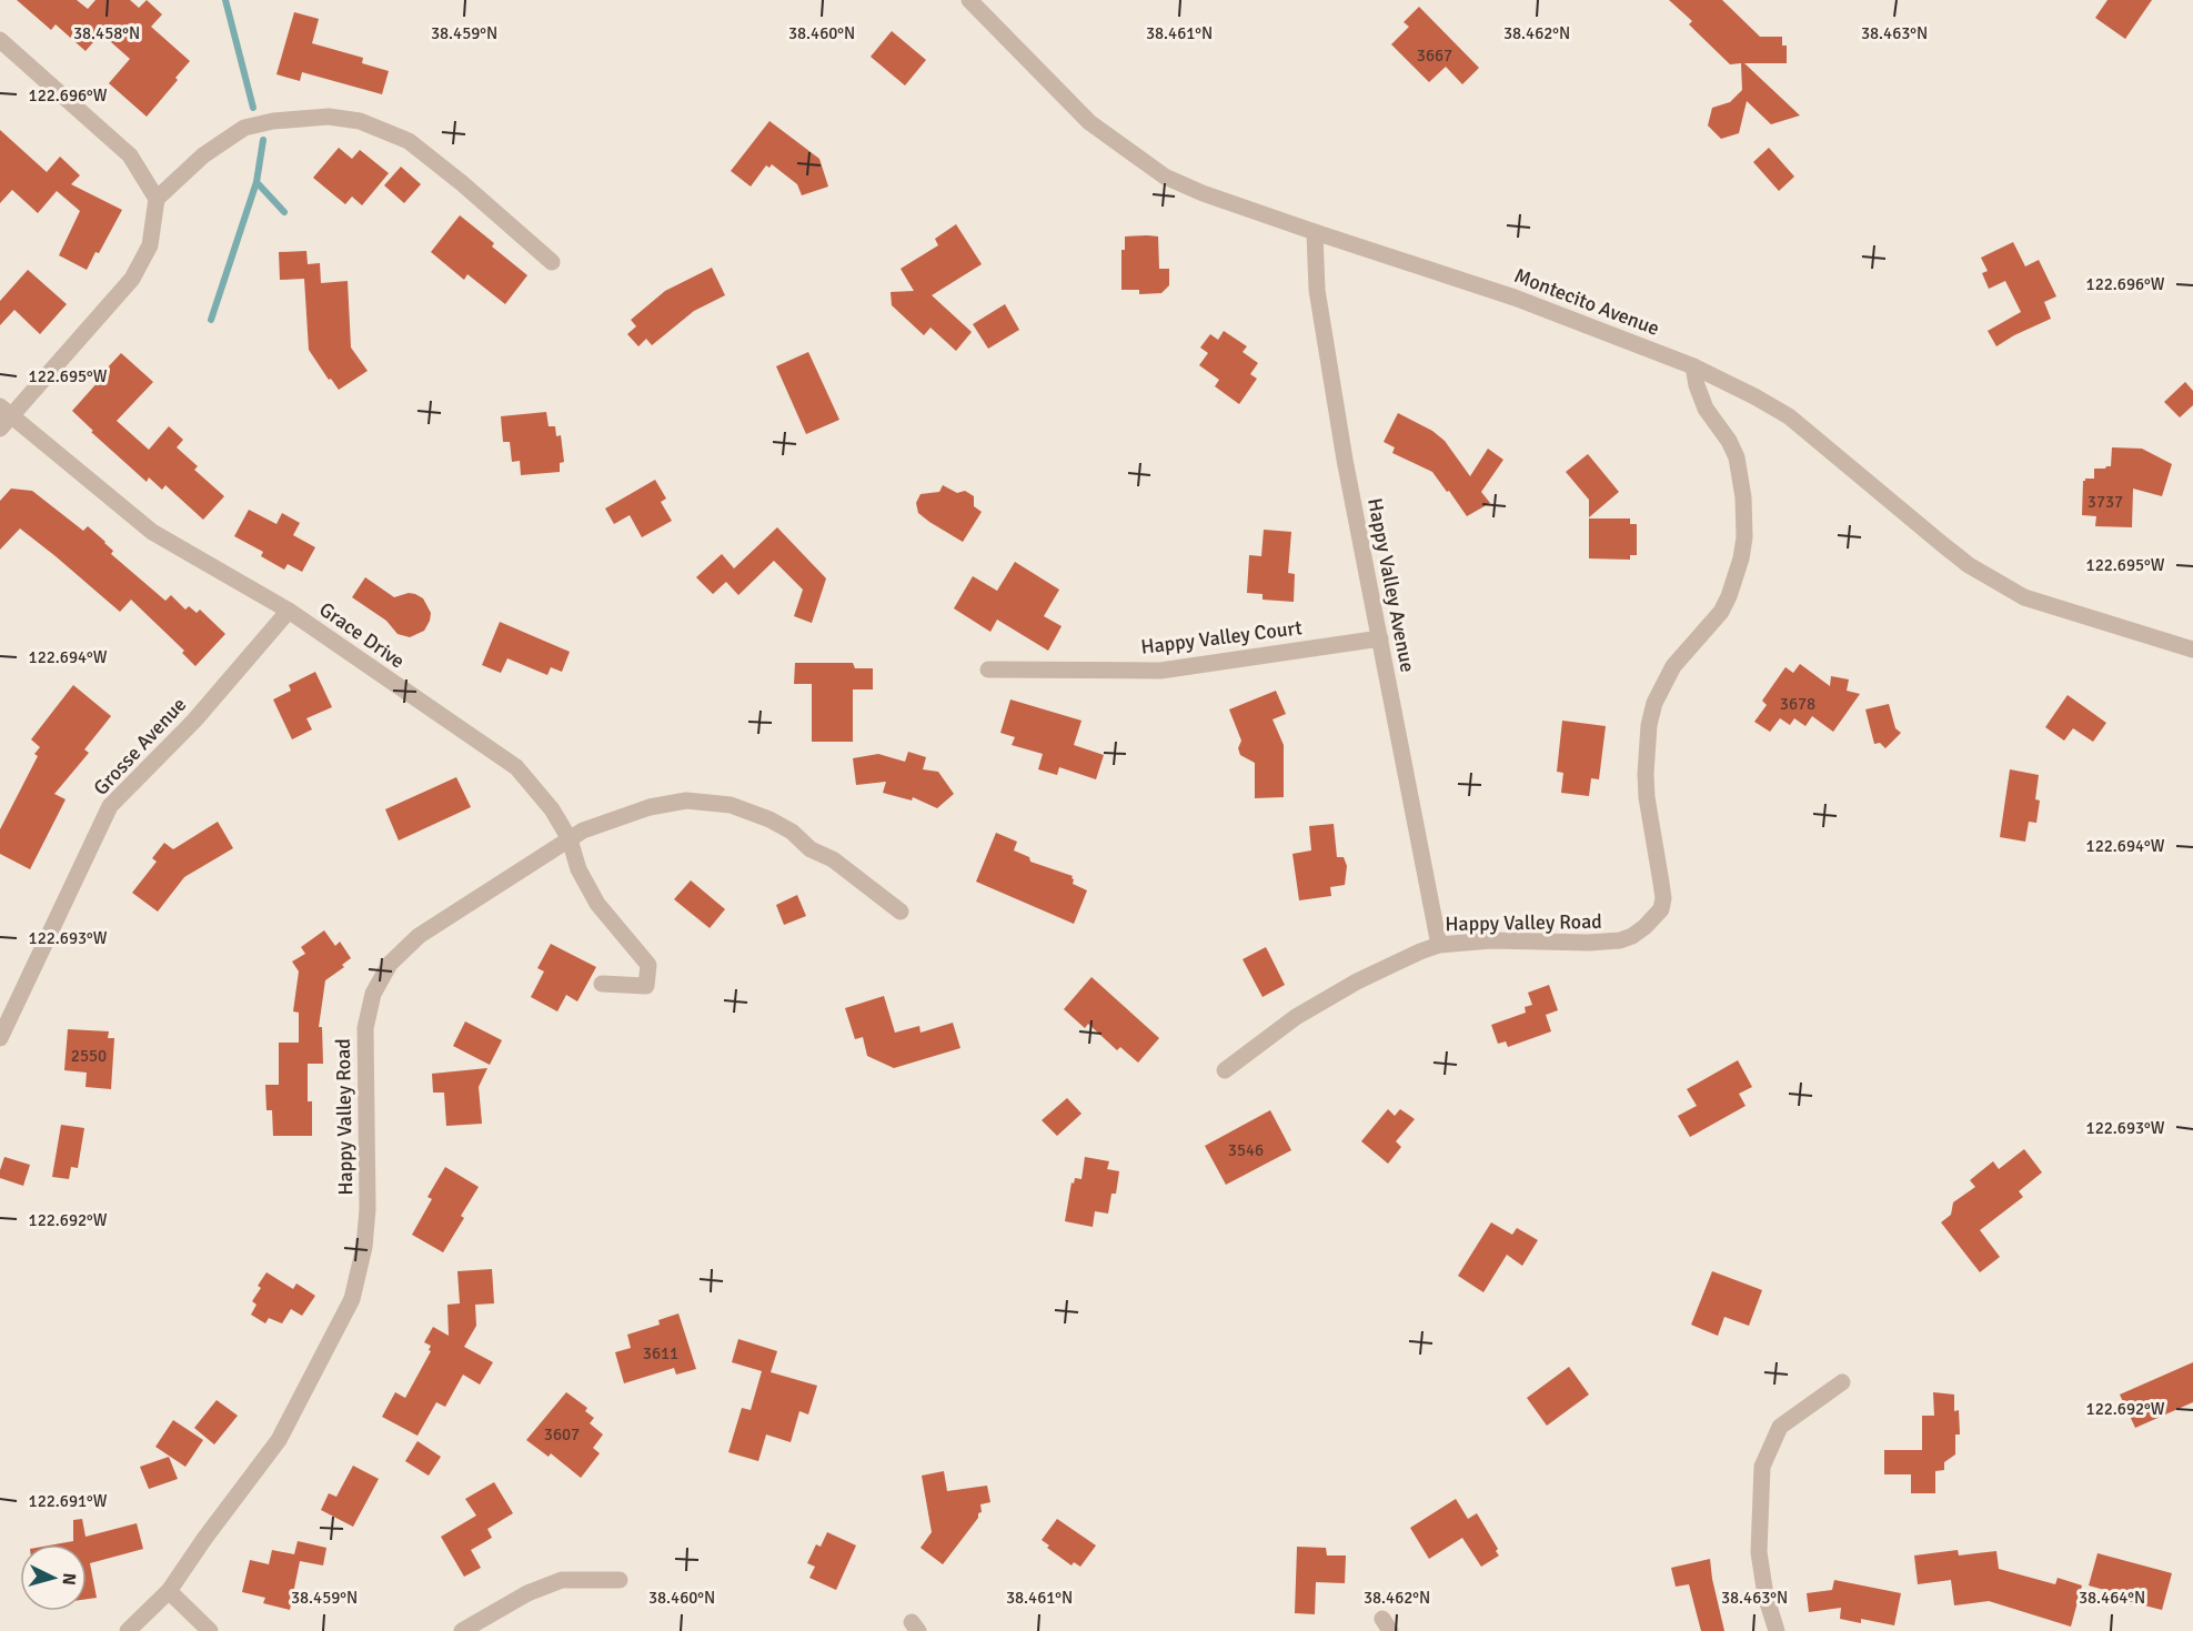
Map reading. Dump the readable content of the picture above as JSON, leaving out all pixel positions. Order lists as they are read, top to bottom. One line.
{"streets":{"street":["Montecito Avenue","Happy Valley Avenue","Grace Drive","Happy Valley Court","Grosse Avenue","Happy Valley Road"]},"crossings":[["Montecito Avenue","Happy Valley Avenue"],["Montecito Avenue","Happy Valley Road"],["Happy Valley Avenue","Happy Valley Court"],["Happy Valley Avenue","Happy Valley Road"],["Grace Drive","Grosse Avenue"],["Grace Drive","Happy Valley Road"]],"house_numbers":["3667","3737","3678","2550","3546","3611","3607"],"north":"right","coordinates":["38.458°N","38.459°N","38.460°N","38.461°N","38.462°N","38.463°N","122.696°W","122.695°W","122.694°W","122.693°W","122.692°W","122.691°W","38.464°N"]}
